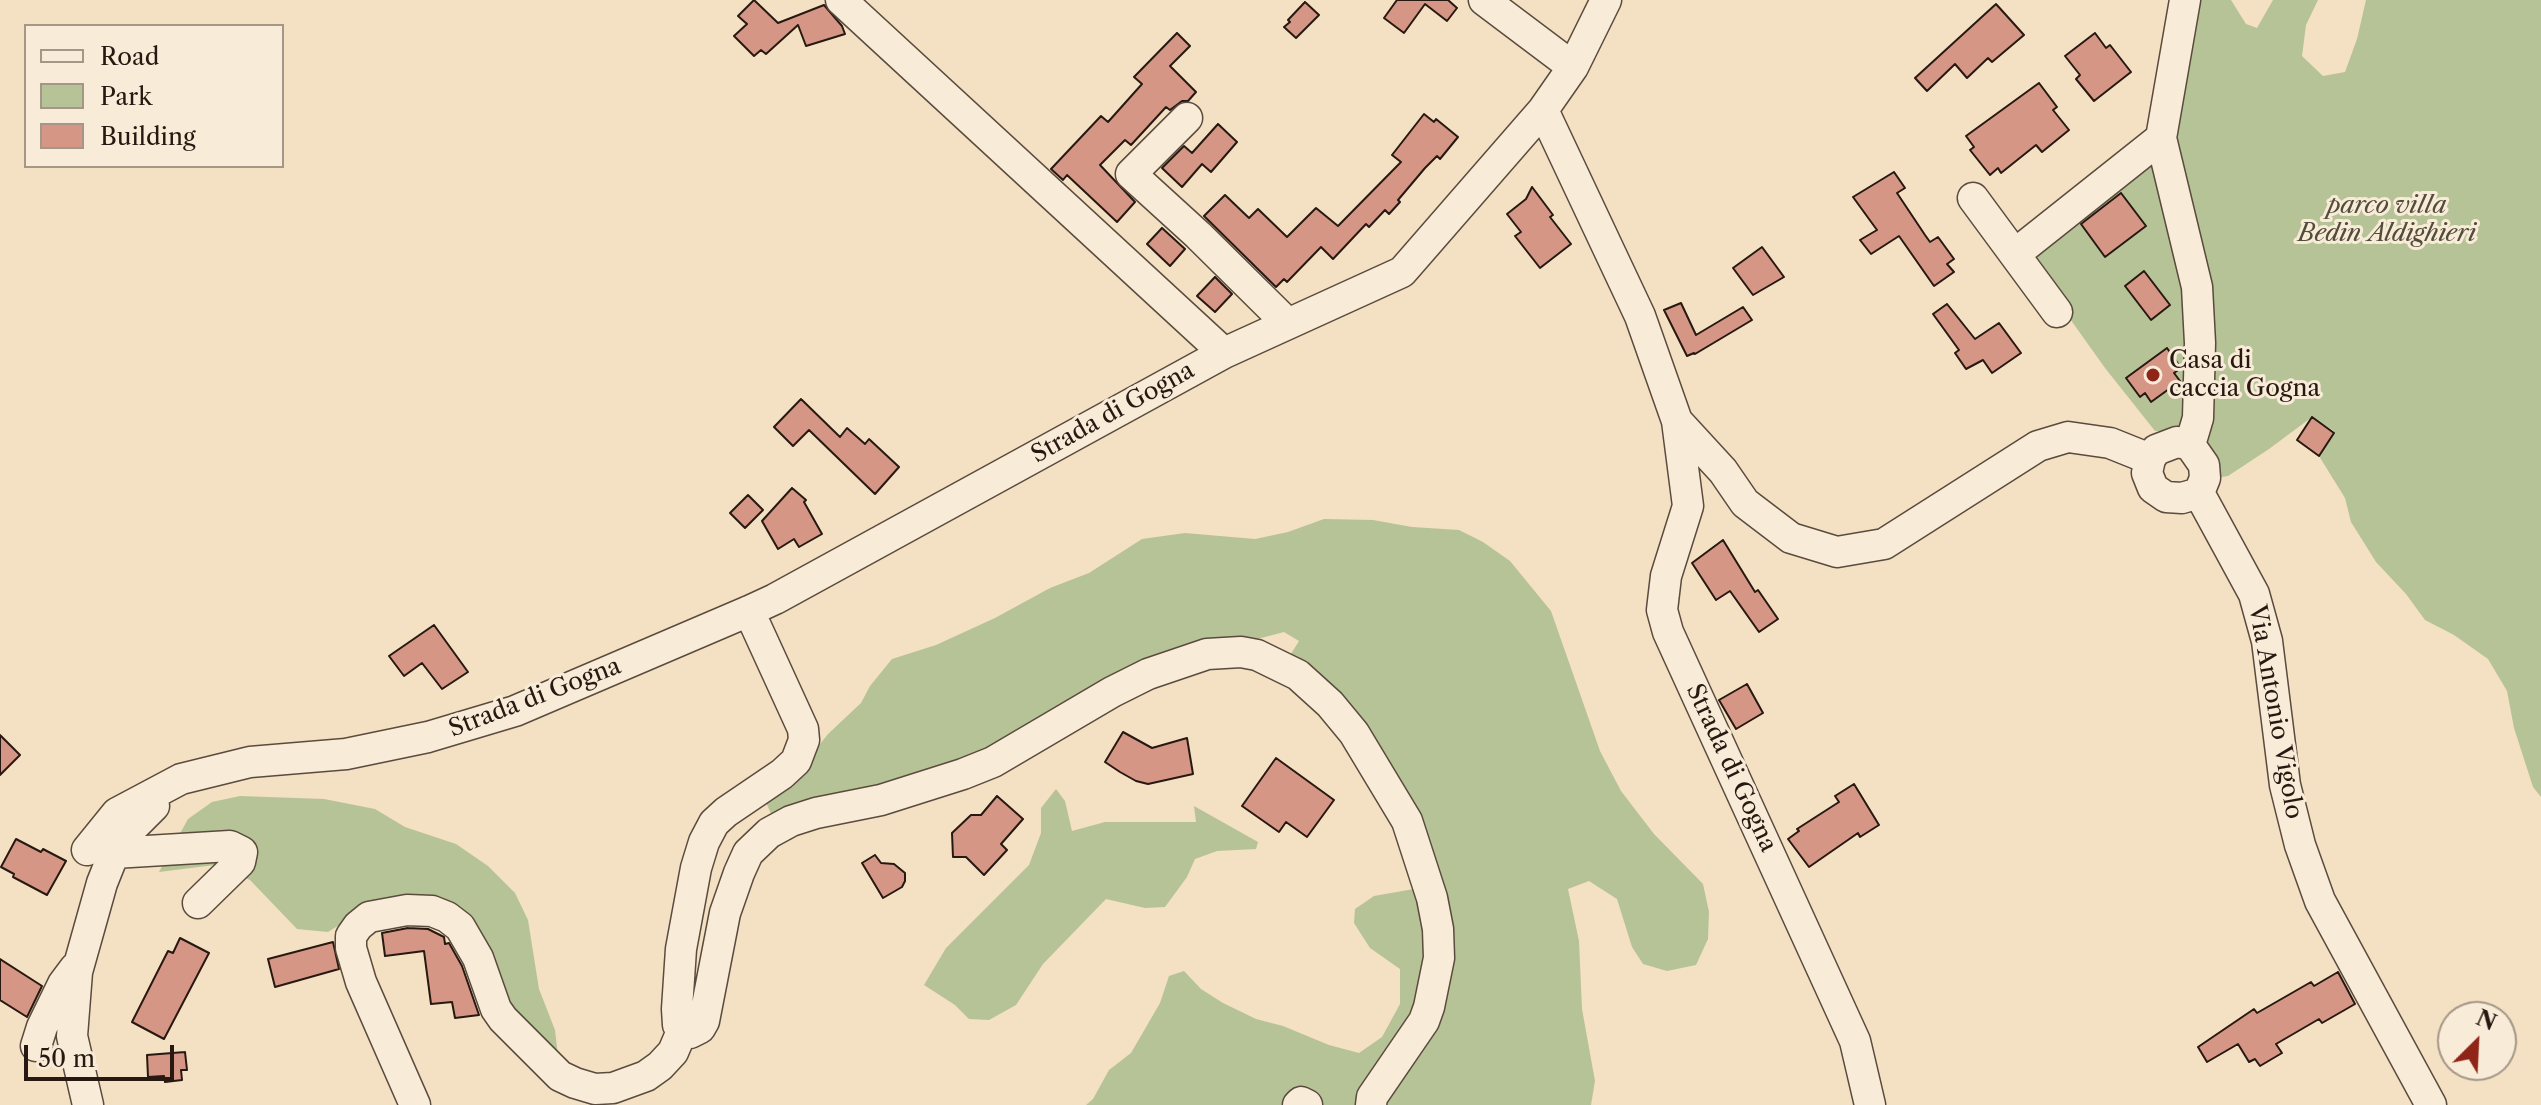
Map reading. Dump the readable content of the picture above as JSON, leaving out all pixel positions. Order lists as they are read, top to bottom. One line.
{"streets":{"street":["Strada di Gogna","Via Antonio Vigolo"]},"crossings":[["Strada di Gogna","Via Antonio Vigolo"]],"parks":["parco villa Bedin Aldighieri"],"places":["Casa di caccia Gogna"],"legend":["Road","Park","Building"],"scale_bar":"50 m","north":"top right"}
